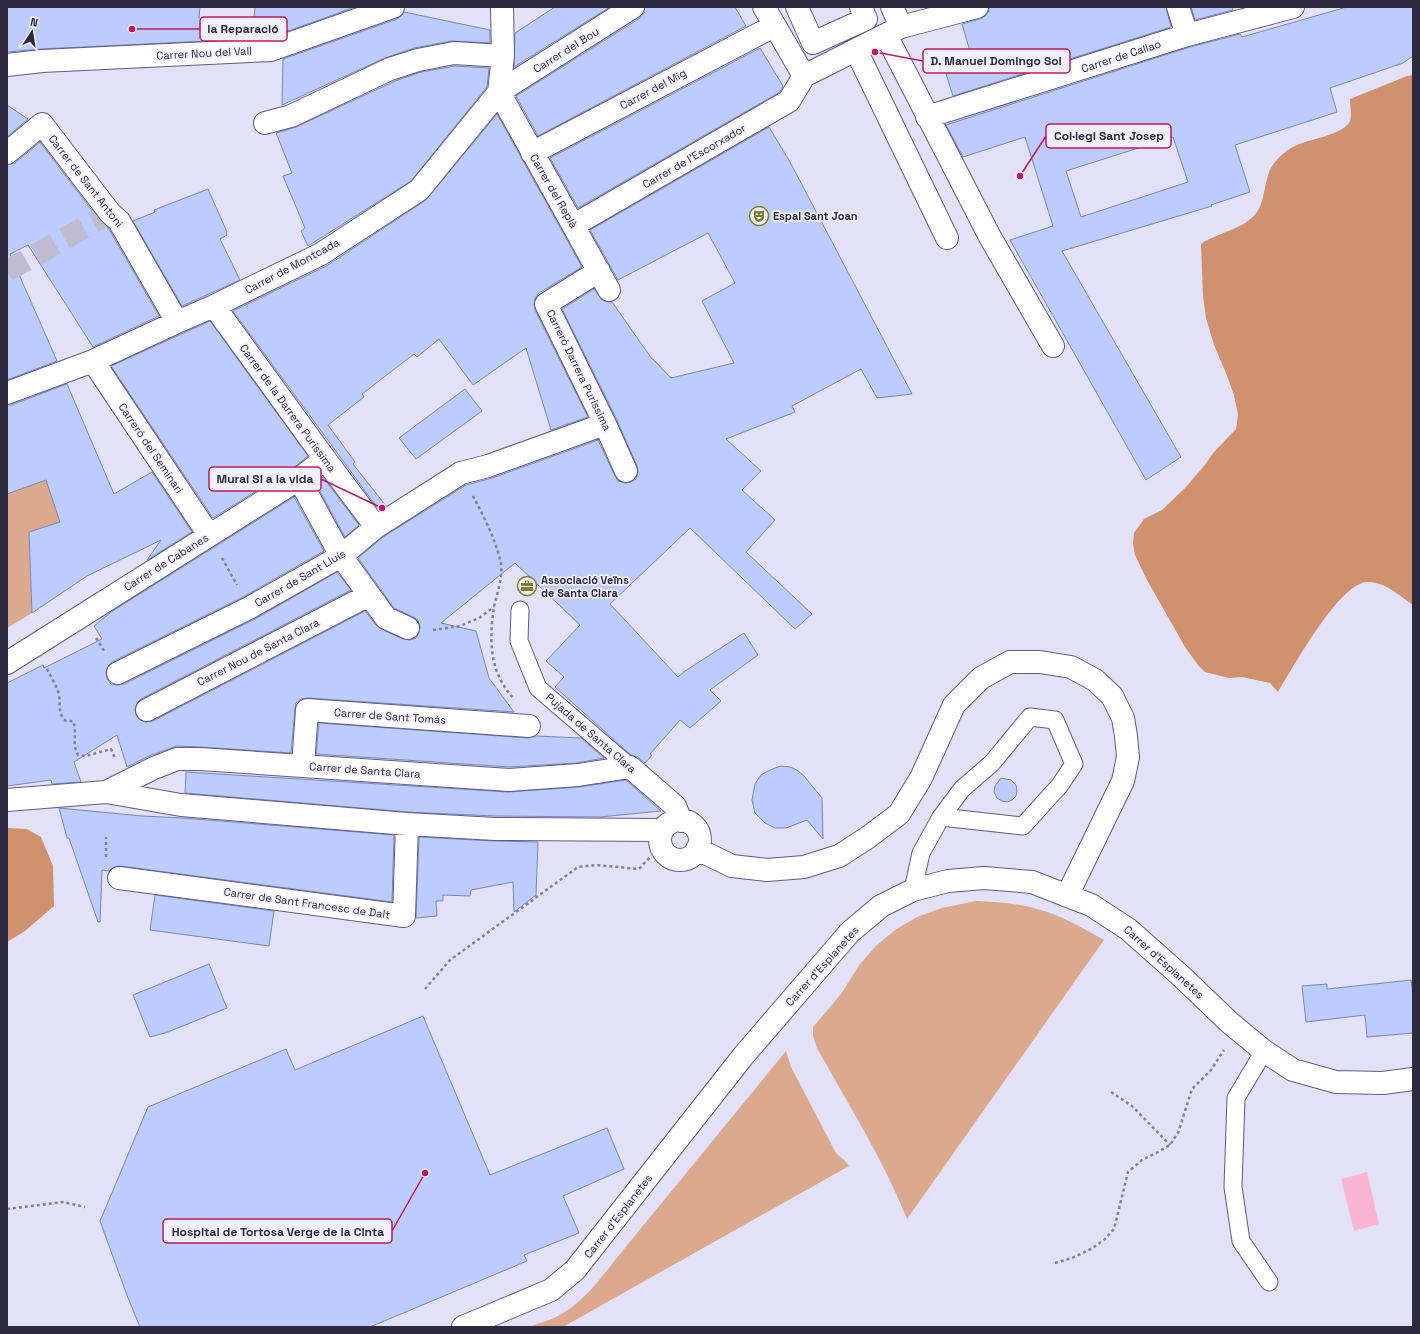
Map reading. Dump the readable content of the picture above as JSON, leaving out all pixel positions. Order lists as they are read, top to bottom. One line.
{"streets":{"street":["Carrer del Bou","Carrer Nou del Vall","Carrer de Callao","Carrer del Mig","Carrer de l'Escorxador","Carrer de Sant Antoni","Carrer del Replà","Carrer de Montcada","Carreró Darrera Puríssima","Carrer de la Darrera Puríssima","Carreró del Seminari","Carrer de Cabanes","Carrer de Sant Lluís","Carrer Nou de Santa Clara","Carrer de Sant Tomàs","Pujada de Santa Clara","Carrer de Santa Clara","Carrer de Sant Francesc de Dalt","Carrer d'Esplanetes"]},"crossings":[["Carrer del Bou","Carrer del Replà"],["Carrer del Bou","Carrer de Montcada"],["Carrer del Mig","Carrer del Replà"],["Carrer de l'Escorxador","Carrer del Replà"],["Carrer de Sant Antoni","Carrer de Montcada"],["Carrer del Replà","Carrer de Montcada"],["Carrer del Replà","Carreró Darrera Puríssima"],["Carrer de Montcada","Carrer de la Darrera Puríssima"],["Carrer de Montcada","Carreró del Seminari"],["Carreró Darrera Puríssima","Carrer de Sant Lluís"],["Carrer de la Darrera Puríssima","Carrer de Cabanes"],["Carrer de la Darrera Puríssima","Carrer de Sant Lluís"],["Carreró del Seminari","Carrer de Cabanes"],["Carrer de Sant Tomàs","Carrer de Santa Clara"],["Pujada de Santa Clara","Carrer de Santa Clara"]],"places":{"other":["la Reparació","D. Manuel Domingo Sol","Col·legi Sant Josep","Mural Si a la vida","Hospital de Tortosa Verge de la Cinta"],"theatre":["Espai Sant Joan"],"office":["Associació Veïns de Santa Clara"]},"north":"top"}
